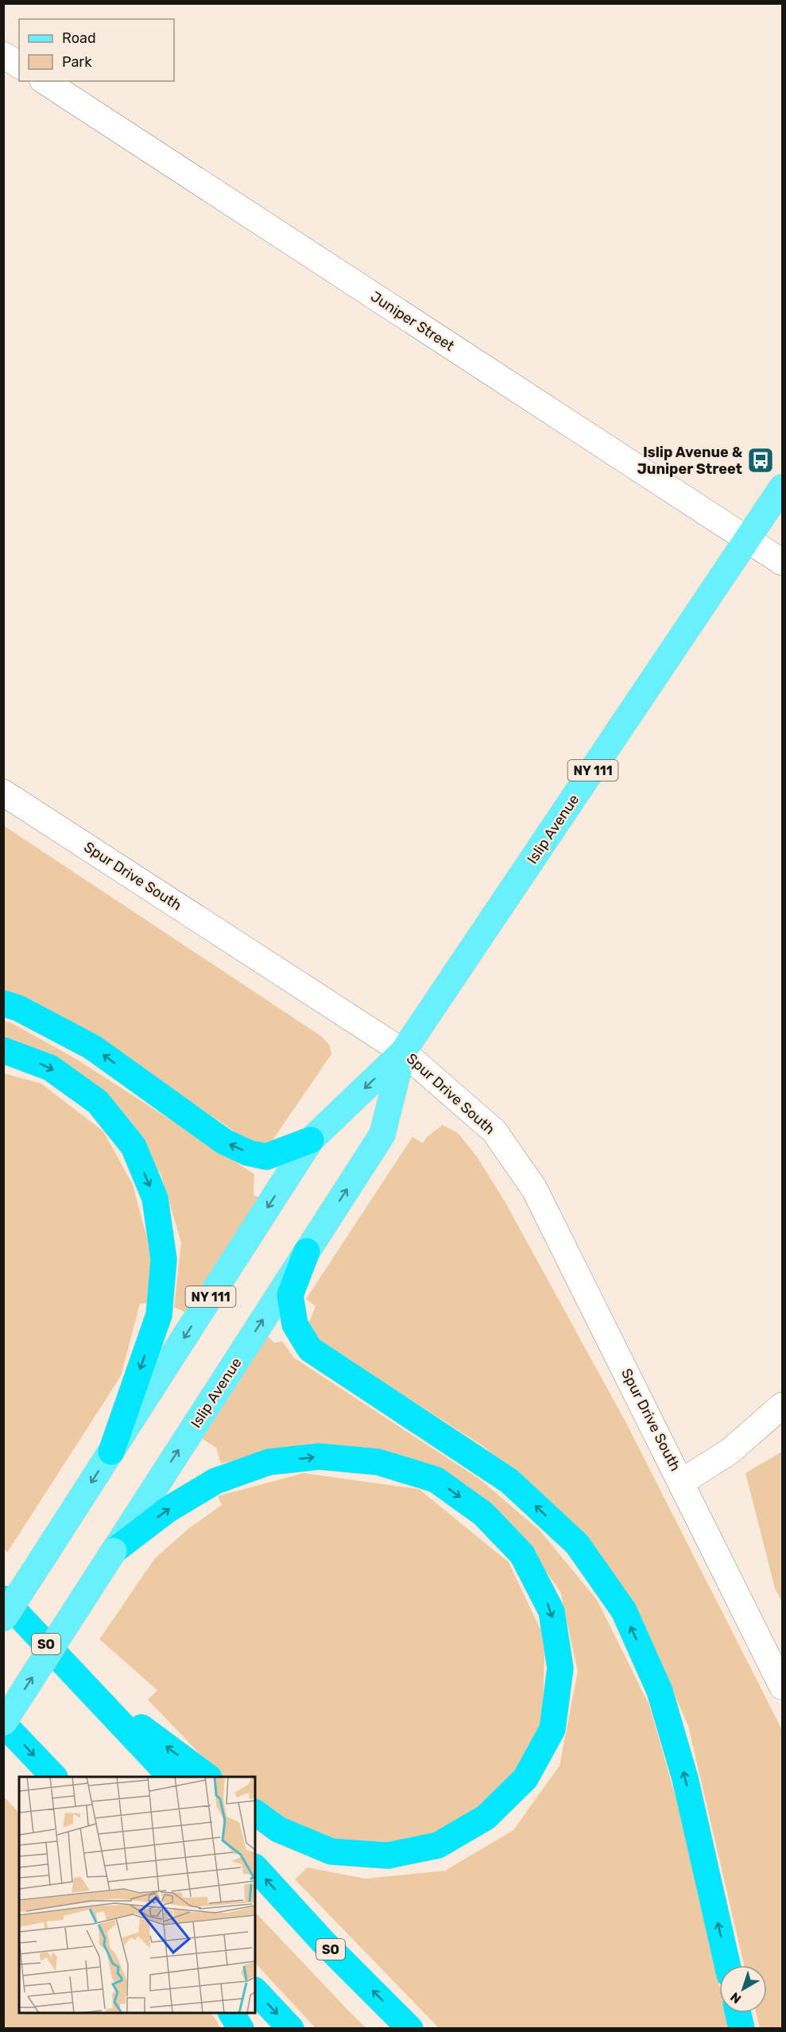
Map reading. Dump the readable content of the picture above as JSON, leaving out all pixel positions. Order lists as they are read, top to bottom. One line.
{"streets":{"highway":["SO"],"main road":["NY 111","Islip Avenue"],"street":["Juniper Street","Spur Drive South"]},"crossings":[["Juniper Street","Islip Avenue"],["Islip Avenue","Spur Drive South"]],"places":{"bus stop":["Islip Avenue & Juniper Street"]},"legend":["Road","Park"],"north":"bottom left"}
